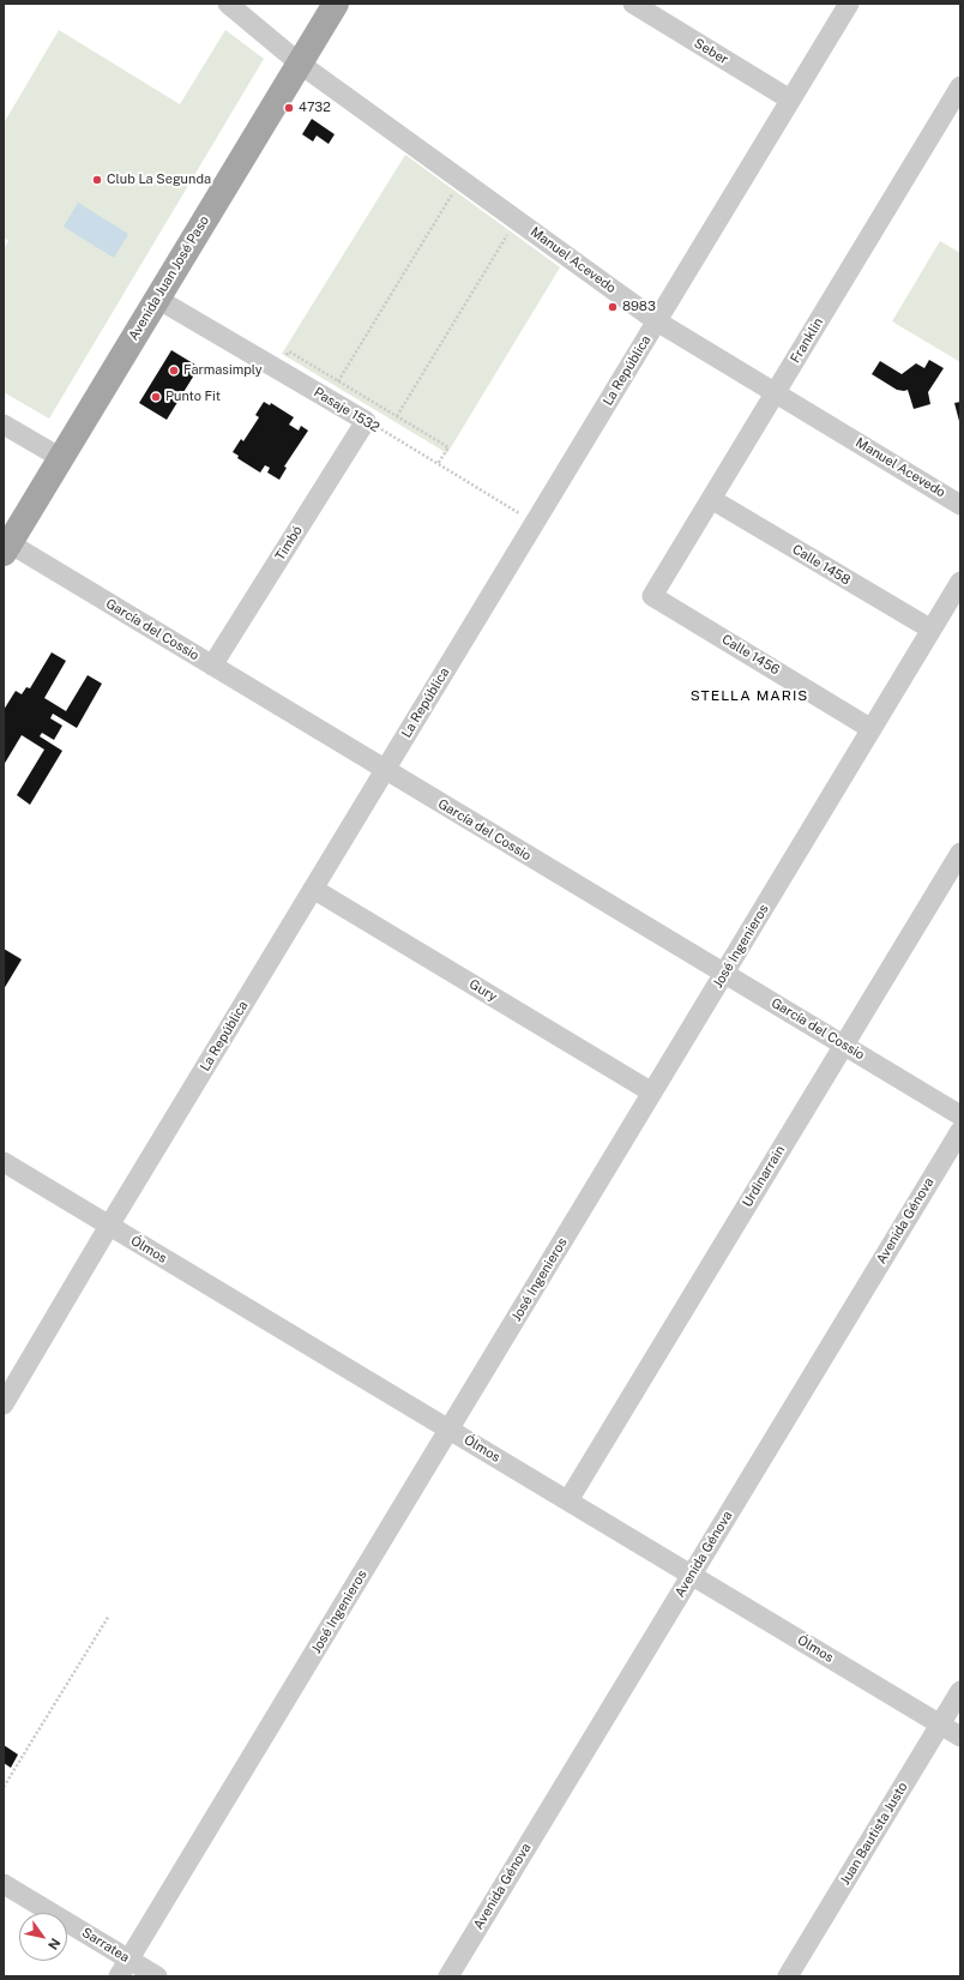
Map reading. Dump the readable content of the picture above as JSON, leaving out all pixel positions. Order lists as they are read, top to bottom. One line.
{"streets":{"main road":["Avenida Juan José Paso"],"street":["Seber","Manuel Acevedo","Franklin","La República","Pasaje 1532","Timbó","Calle 1458","García del Cossio","Calle 1456","José Ingenieros","Gury","Urdinarrain","Avenida Génova","Ólmos","Juan Bautista Justo","Sarratea"]},"crossings":[["Seber","La República"],["Manuel Acevedo","Avenida Juan José Paso"],["Manuel Acevedo","Franklin"],["Manuel Acevedo","La República"],["Avenida Juan José Paso","Pasaje 1532"],["Avenida Juan José Paso","García del Cossio"],["Franklin","Calle 1458"],["Franklin","Calle 1456"],["La República","Pasaje 1532"],["La República","García del Cossio"],["La República","Gury"],["La República","Ólmos"],["Pasaje 1532","Timbó"],["Timbó","García del Cossio"],["Calle 1458","José Ingenieros"],["García del Cossio","José Ingenieros"],["García del Cossio","Urdinarrain"],["Calle 1456","José Ingenieros"],["José Ingenieros","Gury"],["José Ingenieros","Ólmos"],["José Ingenieros","Sarratea"],["Urdinarrain","Ólmos"],["Avenida Génova","Ólmos"],["Ólmos","Juan Bautista Justo"]],"districts":["STELLA MARIS"],"places":["4732","Club La Segunda","8983","Farmasimply","Punto Fit"],"north":"bottom right"}
